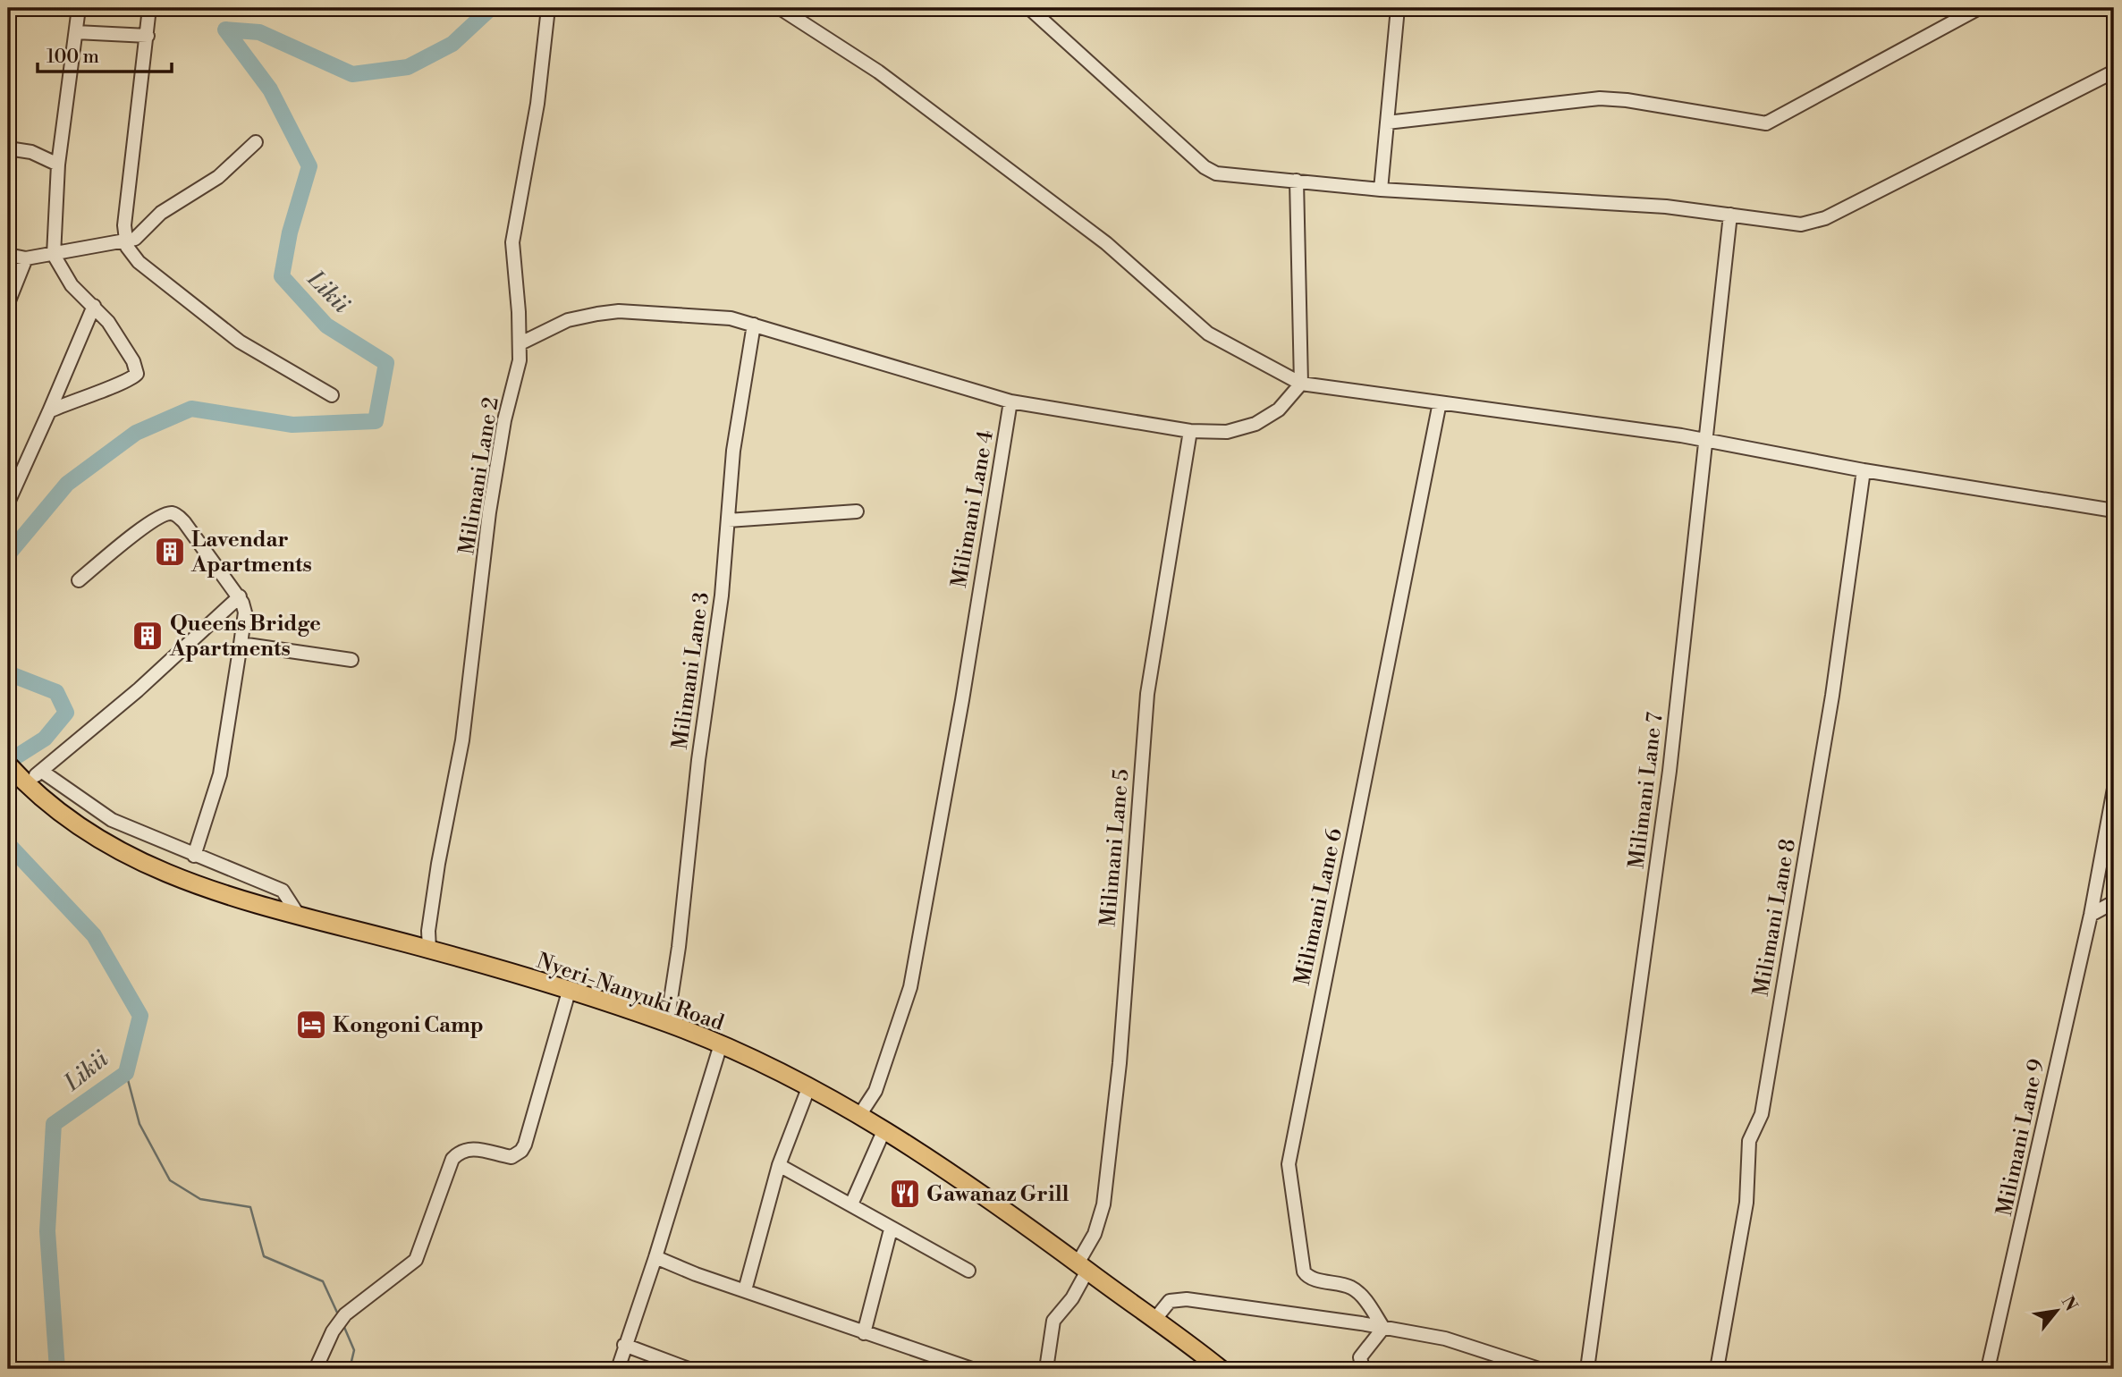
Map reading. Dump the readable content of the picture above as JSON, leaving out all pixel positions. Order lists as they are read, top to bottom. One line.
{"streets":{"highway":["Nyeri-Nanyuki Road"],"street":["Milimani Lane 2","Milimani Lane 4","Milimani Lane 3","Milimani Lane 7","Milimani Lane 5","Milimani Lane 6","Milimani Lane 8","Milimani Lane 9"]},"crossings":[["Milimani Lane 2","Milimani Lane 4"],["Milimani Lane 2","Nyeri-Nanyuki Road"],["Milimani Lane 4","Milimani Lane 3"],["Milimani Lane 4","Nyeri-Nanyuki Road"],["Milimani Lane 3","Nyeri-Nanyuki Road"],["Milimani Lane 5","Nyeri-Nanyuki Road"]],"water":["Likii"],"places":{"building":["Lavendar Apartments","Queens Bridge Apartments"],"hotel":["Kongoni Camp"],"restaurant":["Gawanaz Grill"]},"scale_bar":"100 m","north":"top right"}
